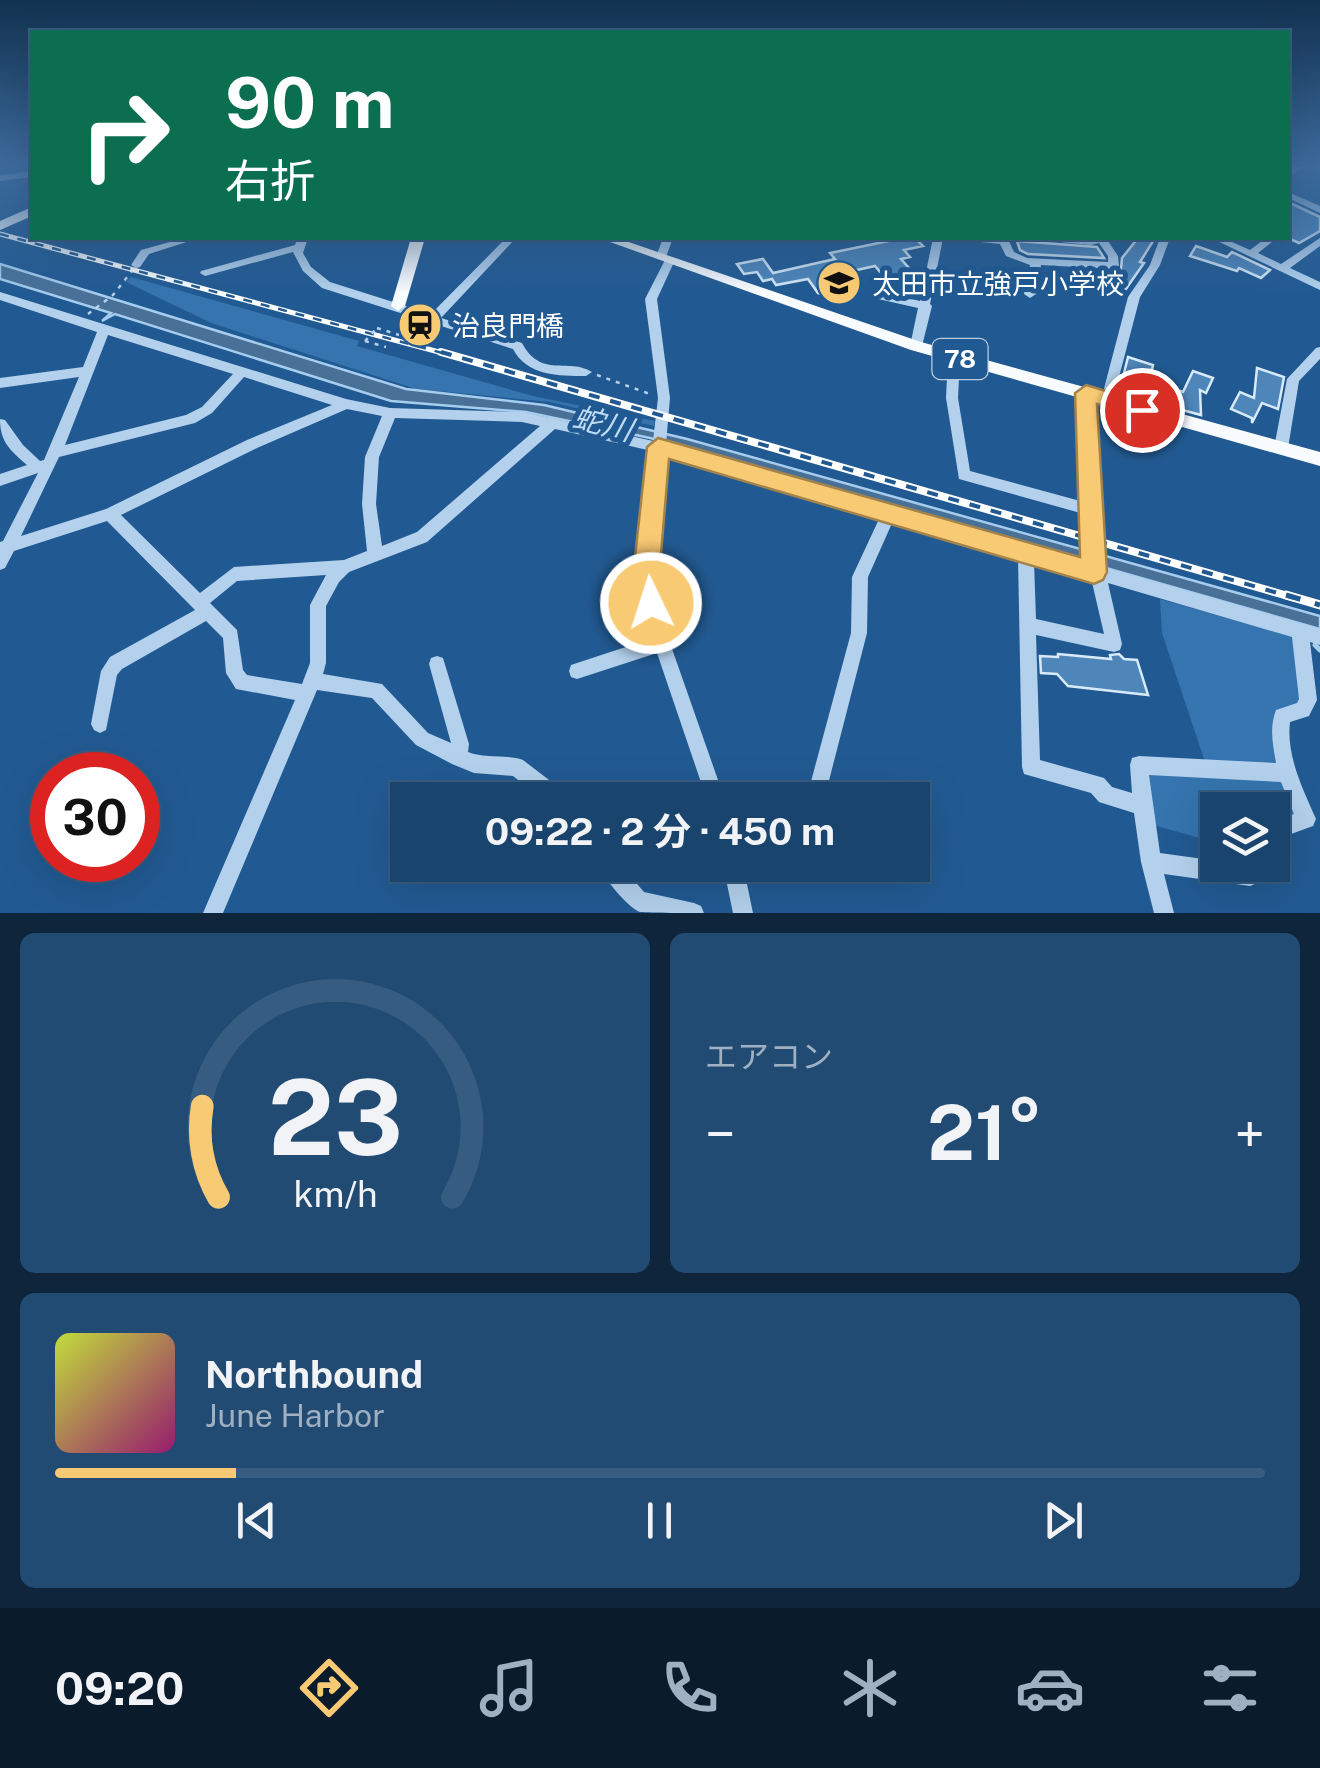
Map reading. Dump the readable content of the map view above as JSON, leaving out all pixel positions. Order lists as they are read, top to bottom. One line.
{"streets":{"main road":["78"]},"water":["蛇川"],"places":{"school or university":["太田市立強戸小学校"],"station":["治良門橋"]},"page":{"turn":["90 m","右折"],"limit":"30","trip":"09:22 · 2 分 · 450 m","tile":"エアコン","heat":["−","21°","+"],"song":["Northbound","June Harbor"],"tabs":"09:20","gauge":["23","km/h"]}}
